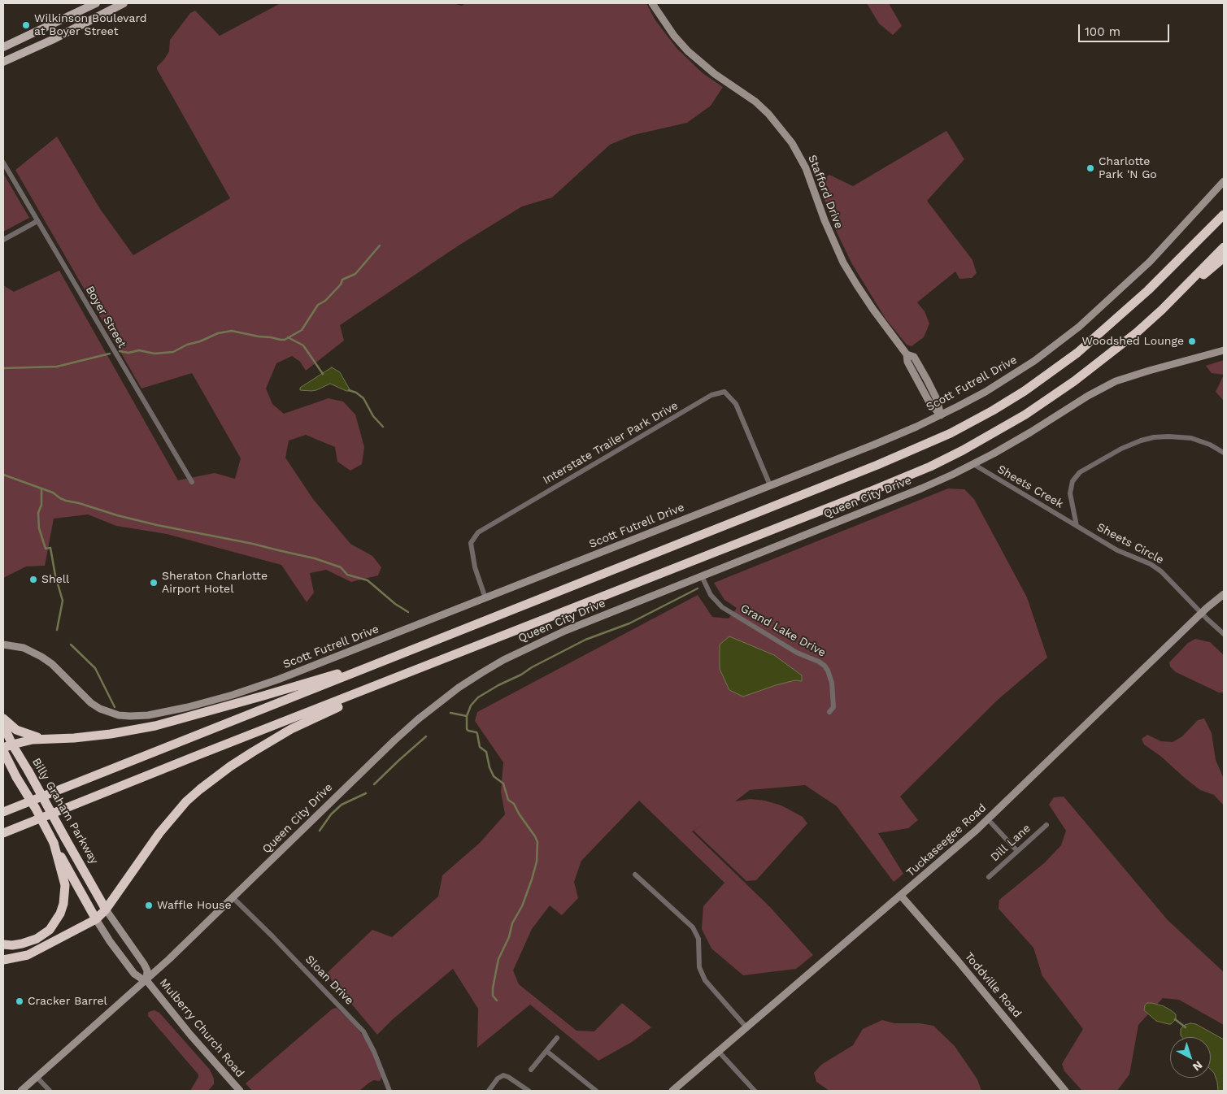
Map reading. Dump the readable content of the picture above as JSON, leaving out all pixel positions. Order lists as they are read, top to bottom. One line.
{"streets":{"highway":["Billy Graham Parkway"],"street":["Stafford Drive","Boyer Street","Scott Futrell Drive","Interstate Trailer Park Drive","Sheets Creek","Queen City Drive","Sheets Circle","Grand Lake Drive","Tuckaseegee Road","Dill Lane","Sloan Drive","Toddville Road","Mulberry Church Road"]},"crossings":[["Stafford Drive","Scott Futrell Drive"],["Scott Futrell Drive","Interstate Trailer Park Drive"],["Sheets Creek","Queen City Drive"],["Sheets Creek","Sheets Circle"],["Queen City Drive","Grand Lake Drive"],["Queen City Drive","Sloan Drive"],["Queen City Drive","Mulberry Church Road"],["Sheets Circle","Tuckaseegee Road"],["Billy Graham Parkway","Mulberry Church Road"],["Tuckaseegee Road","Toddville Road"]],"places":["Wilkinson Boulevard at Boyer Street","Charlotte Park 'N Go","Woodshed Lounge","Shell","Sheraton Charlotte Airport Hotel","Waffle House","Cracker Barrel"],"scale_bar":"100 m","north":"bottom right"}
